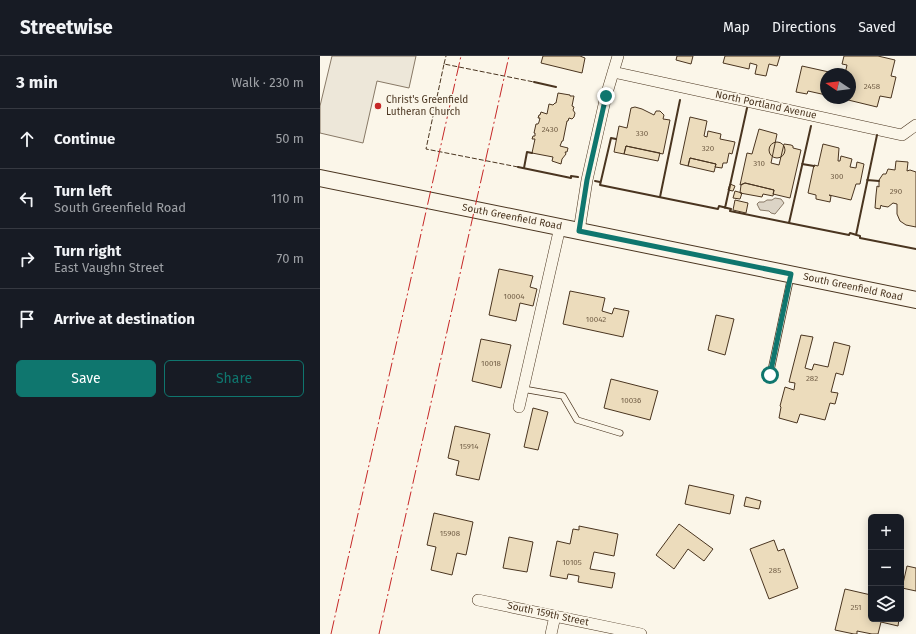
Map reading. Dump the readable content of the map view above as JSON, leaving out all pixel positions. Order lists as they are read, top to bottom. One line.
{"streets":{"main road":["South Greenfield Road"],"street":["North Portland Avenue","South 159th Street"]},"places":["Christ's Greenfield Lutheran Church"],"house_numbers":["2458","2430","330","320","310","300","290","10004","10042","10018","282","10036","15914","15908","10105","285","251"],"north":"left","page":{"header":"Streetwise","nav":["Map","Directions","Saved"],"heading":["3 min","Walk · 230 m"],"list":[["Continue","50 m"],["Turn left","South Greenfield Road","110 m"],["Turn right","East Vaughn Street","70 m"],"Arrive at destination"],"buttons":["Save","Share"],"map_buttons":["+","−"]}}
